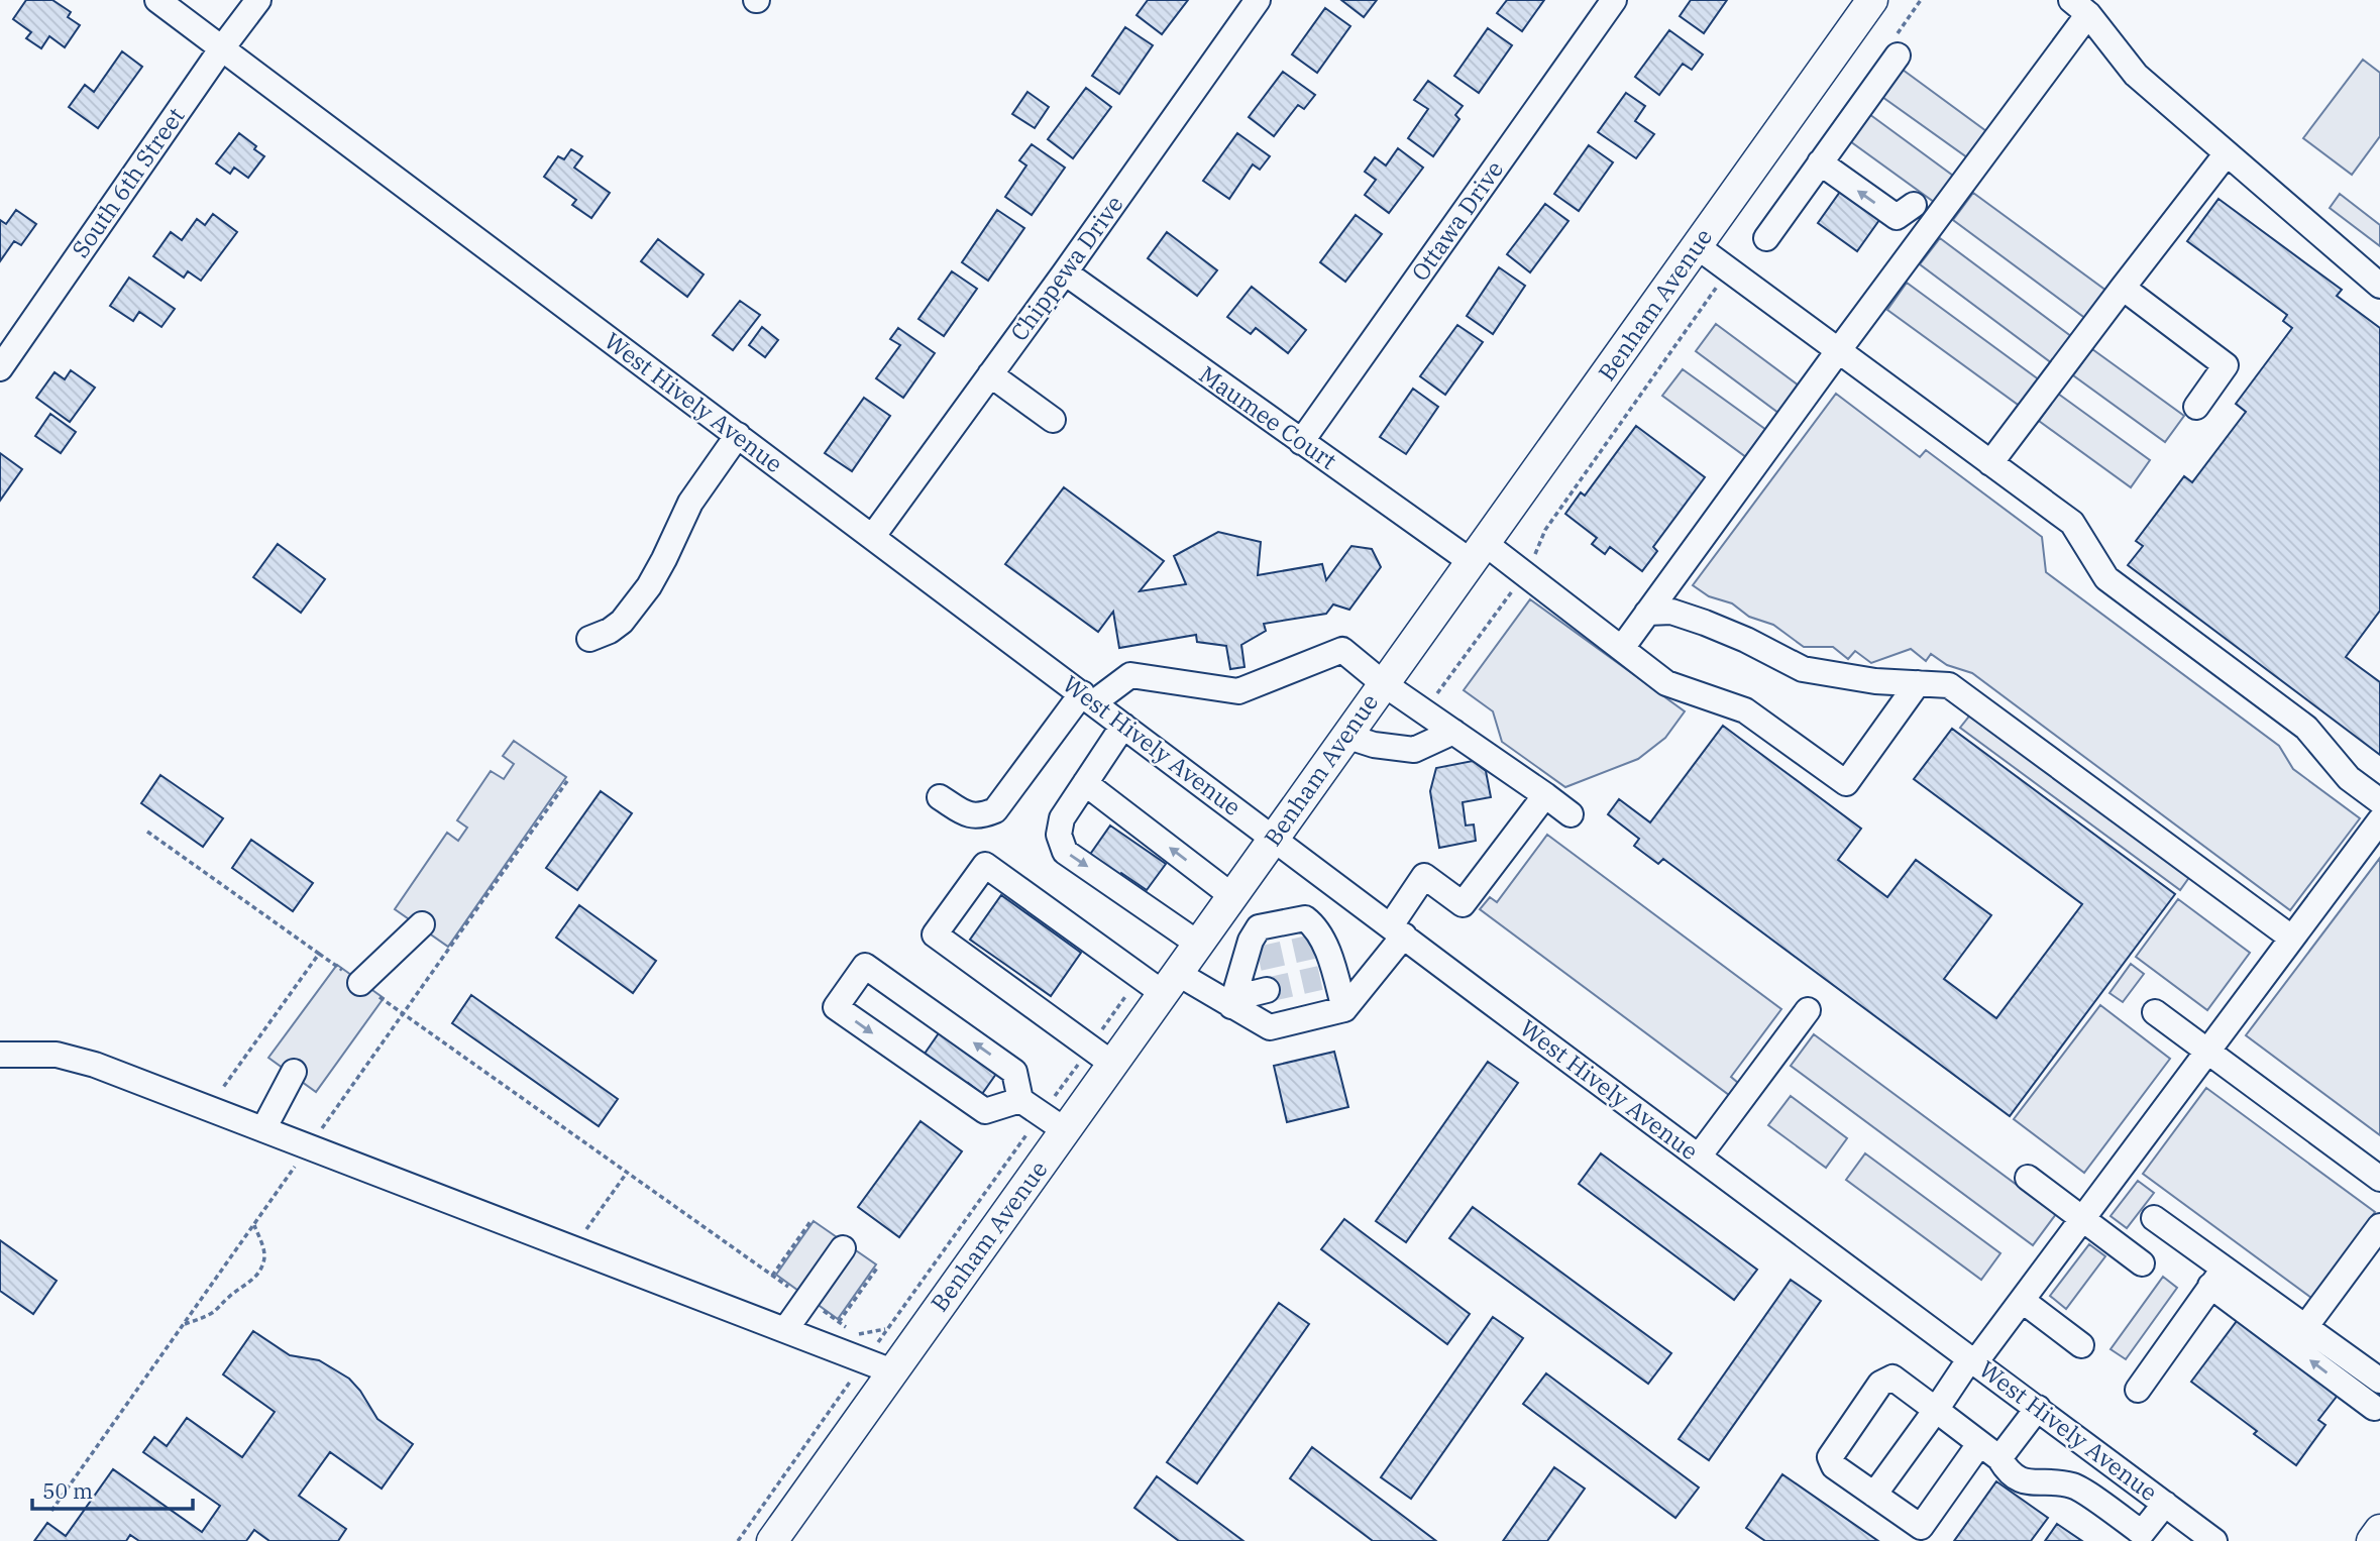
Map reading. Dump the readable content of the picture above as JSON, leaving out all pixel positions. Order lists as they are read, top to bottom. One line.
{"streets":{"main road":["Benham Avenue"],"street":["South 6th Street","Ottawa Drive","Chippewa Drive","West Hively Avenue","Maumee Court"]},"crossings":[["South 6th Street","West Hively Avenue"],["Ottawa Drive","Maumee Court"],["Chippewa Drive","West Hively Avenue"],["Chippewa Drive","Maumee Court"],["Benham Avenue","West Hively Avenue"],["Benham Avenue","Maumee Court"]],"scale_bar":"50 m"}
